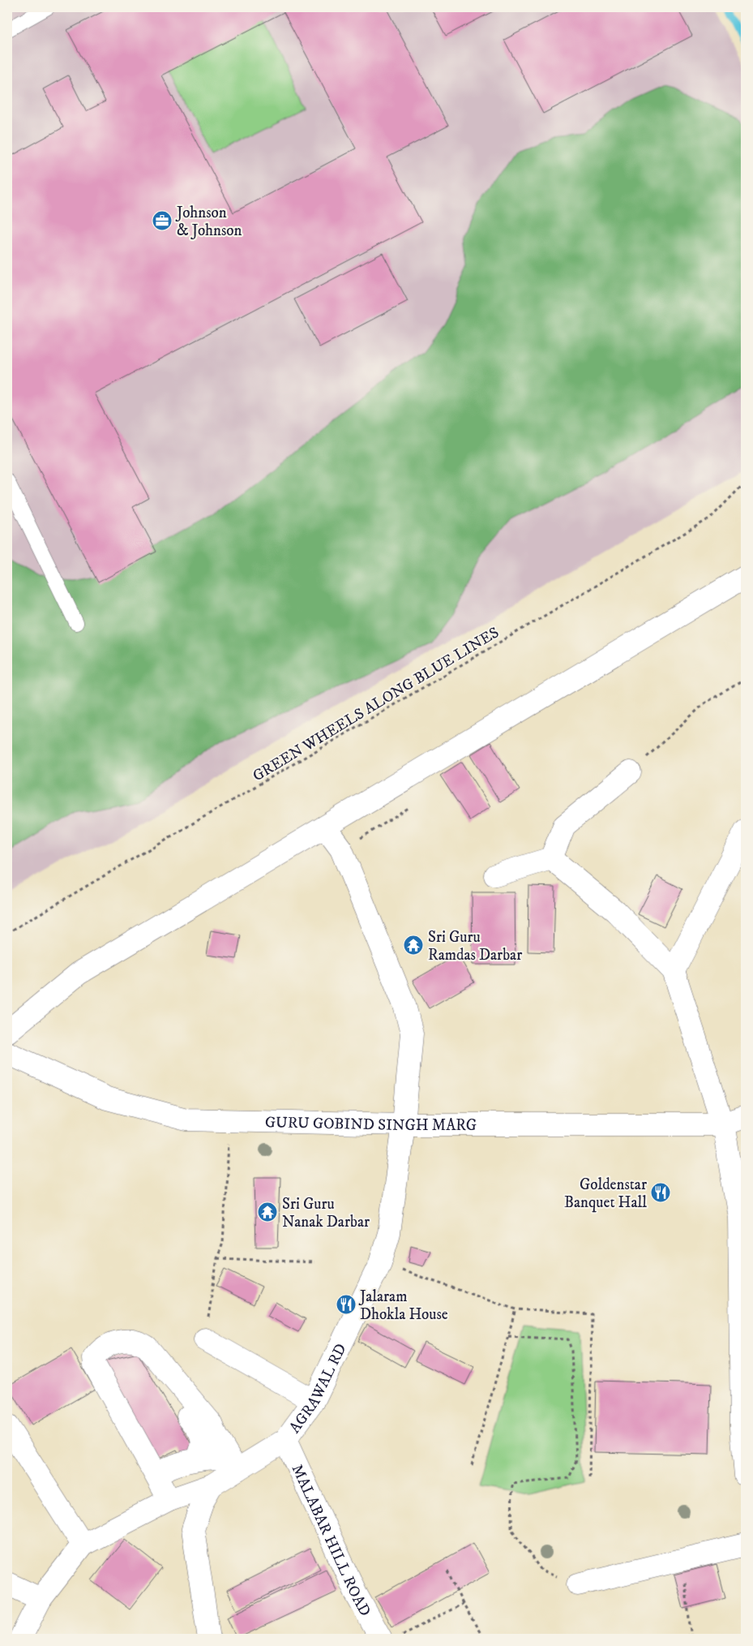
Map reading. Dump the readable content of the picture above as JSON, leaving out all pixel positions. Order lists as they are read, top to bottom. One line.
{"streets":{"street":["GURU GOBIND SINGH MARG","AGRAWAL RD","MALABAR HILL ROAD"],"path":["GREEN WHEELS ALONG BLUE LINES"]},"crossings":[["GURU GOBIND SINGH MARG","AGRAWAL RD"],["AGRAWAL RD","MALABAR HILL ROAD"]],"places":{"office":["Johnson & Johnson"],"temple":["Sri Guru Ramdas Darbar","Sri Guru Nanak Darbar"],"restaurant":["Goldenstar Banquet Hall","Jalaram Dhokla House"]}}
